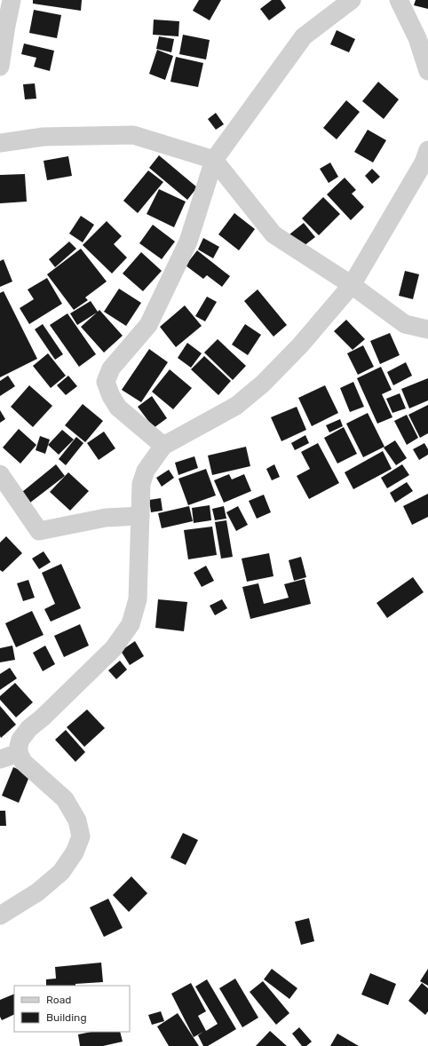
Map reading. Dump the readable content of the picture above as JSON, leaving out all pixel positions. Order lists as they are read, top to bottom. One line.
{"legend":["Road","Building"]}
